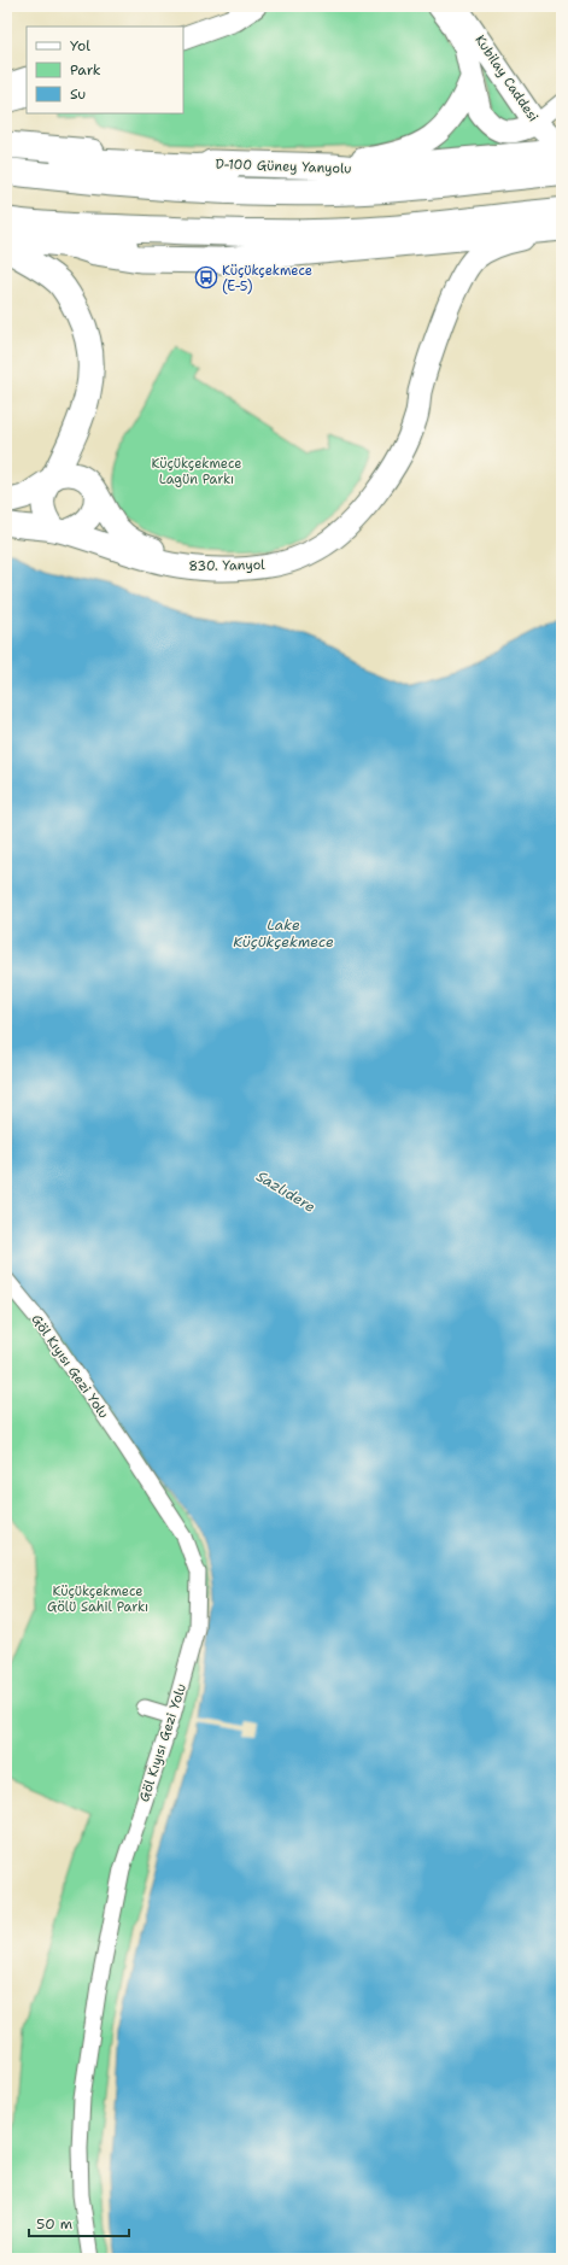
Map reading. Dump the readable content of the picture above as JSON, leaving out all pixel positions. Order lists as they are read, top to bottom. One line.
{"streets":{"main road":["Kubilay Caddesi","D-100 Güney Yanyolu","830. Yanyol"],"street":["Göl Kıyısı Gezi Yolu"]},"water":["Lake Küçükçekmece","Sazlıdere"],"parks":["Küçükçekmece Lagün Parkı","Küçükçekmece Gölü Sahil Parkı"],"places":{"bus stop":["Küçükçekmece (E-5)"]},"legend":["Yol","Park","Su"],"scale_bar":"50 m"}
